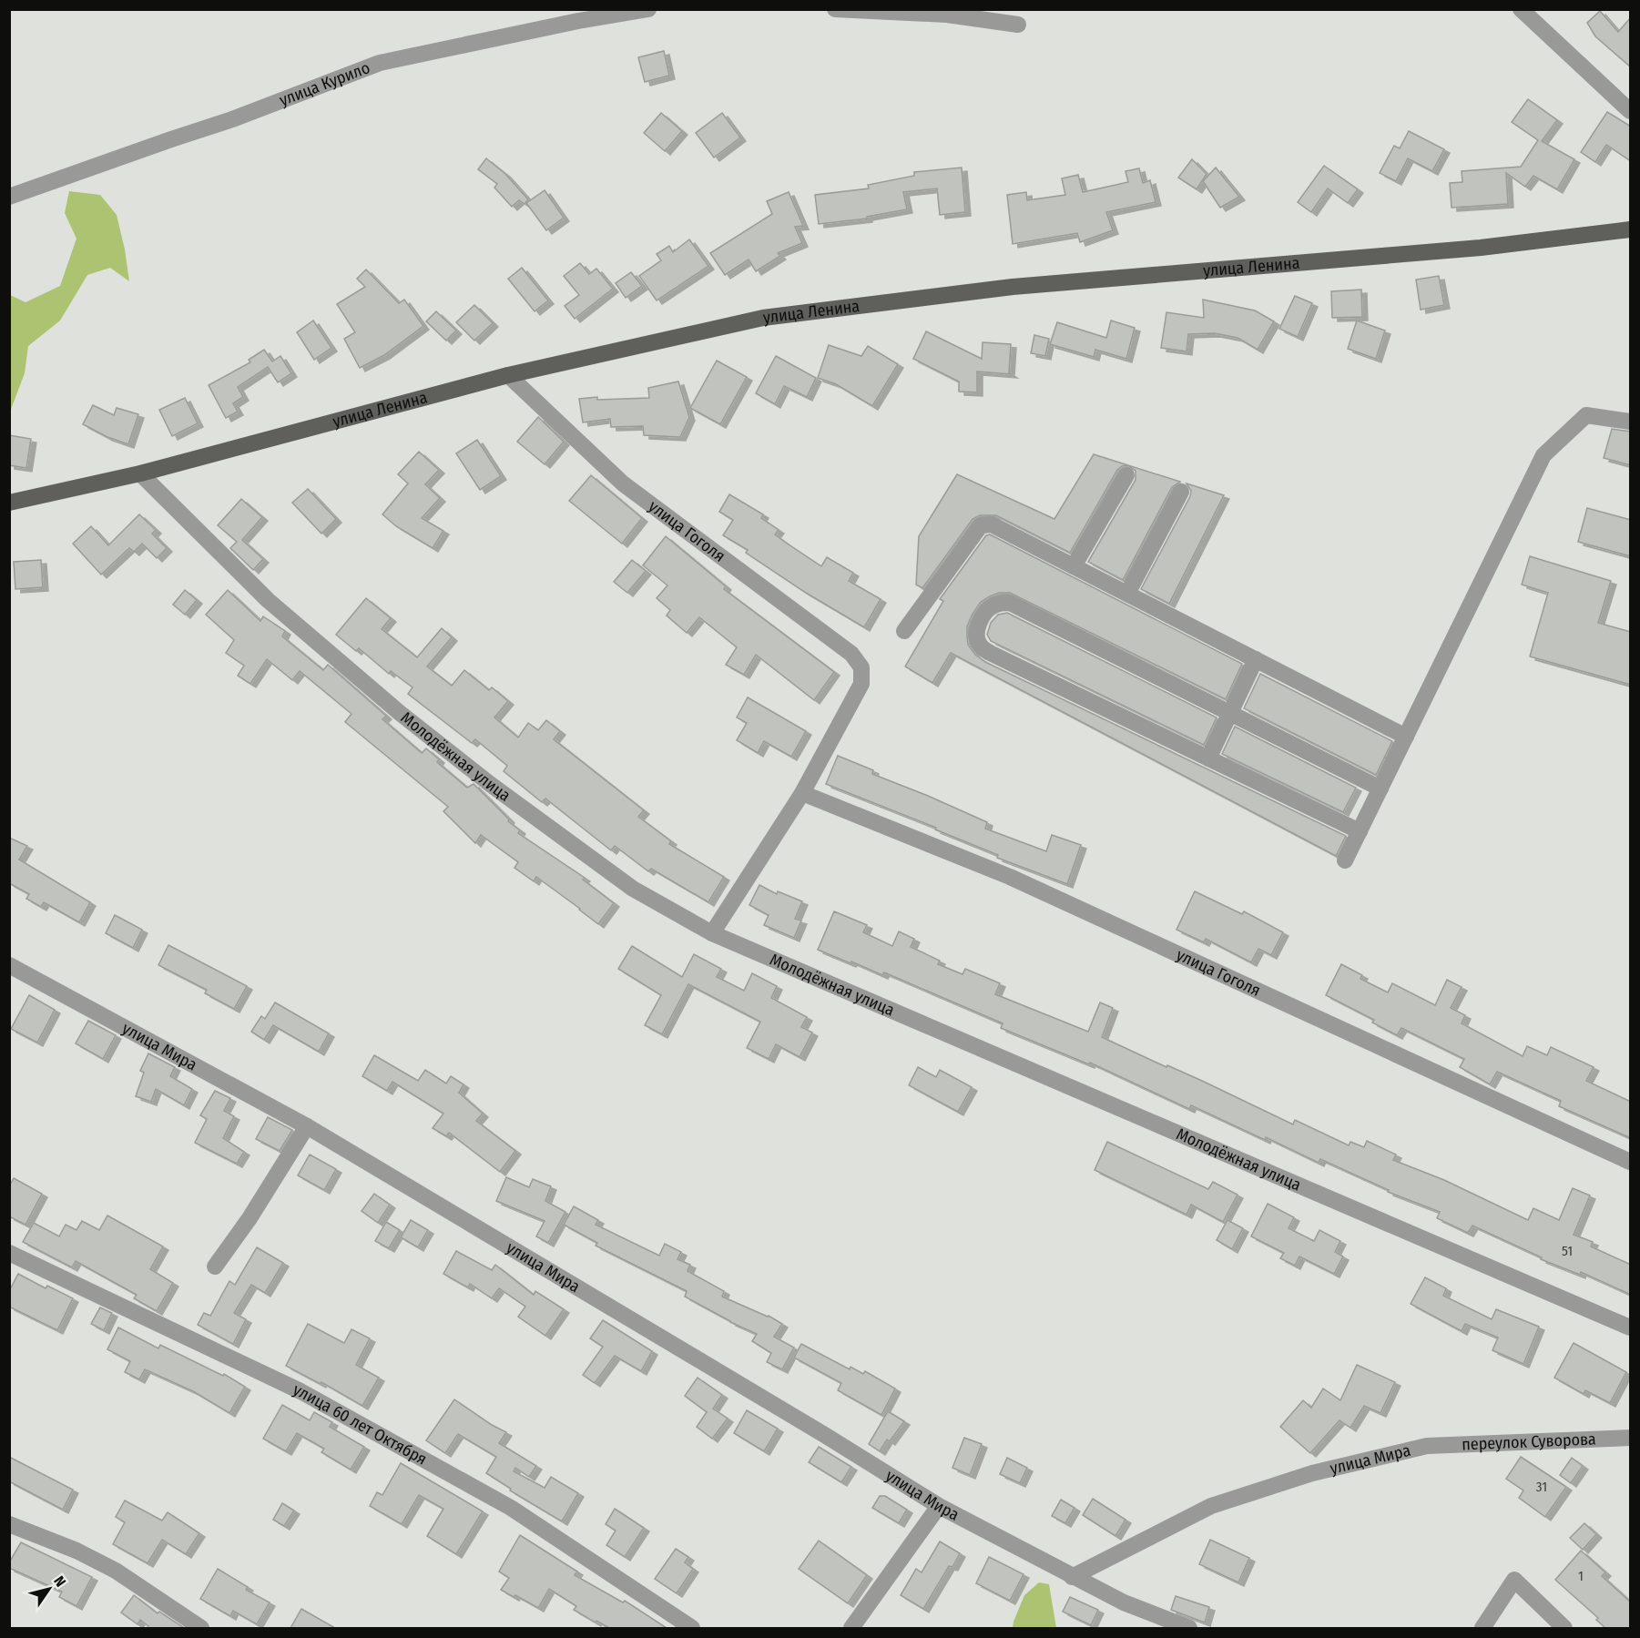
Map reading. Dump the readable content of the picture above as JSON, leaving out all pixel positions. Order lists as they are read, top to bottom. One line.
{"streets":{"main road":["улица Ленина"],"street":["улица Курило","улица Гоголя","Молодёжная улица","улица Мира","улица 60 лет Октября","переулок Суворова"]},"crossings":[["улица Ленина","улица Гоголя"],["улица Ленина","Молодёжная улица"],["улица Мира","переулок Суворова"]],"house_numbers":["51","31","1"],"north":"top right"}
